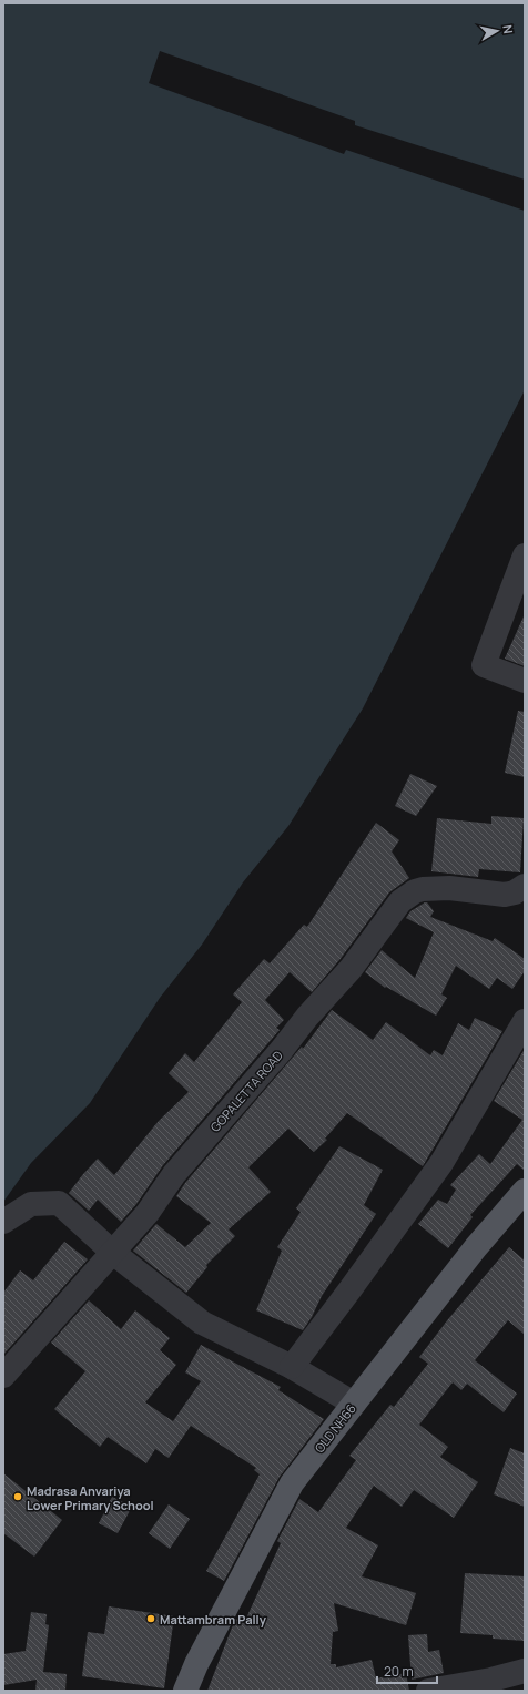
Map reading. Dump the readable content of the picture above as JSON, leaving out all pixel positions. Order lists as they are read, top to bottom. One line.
{"streets":{"main road":["OLD NH66"],"street":["GOPALETTA ROAD"]},"places":["Madrasa Anvariya Lower Primary School","Mattambram Pally"],"scale_bar":"20 m","north":"right"}
